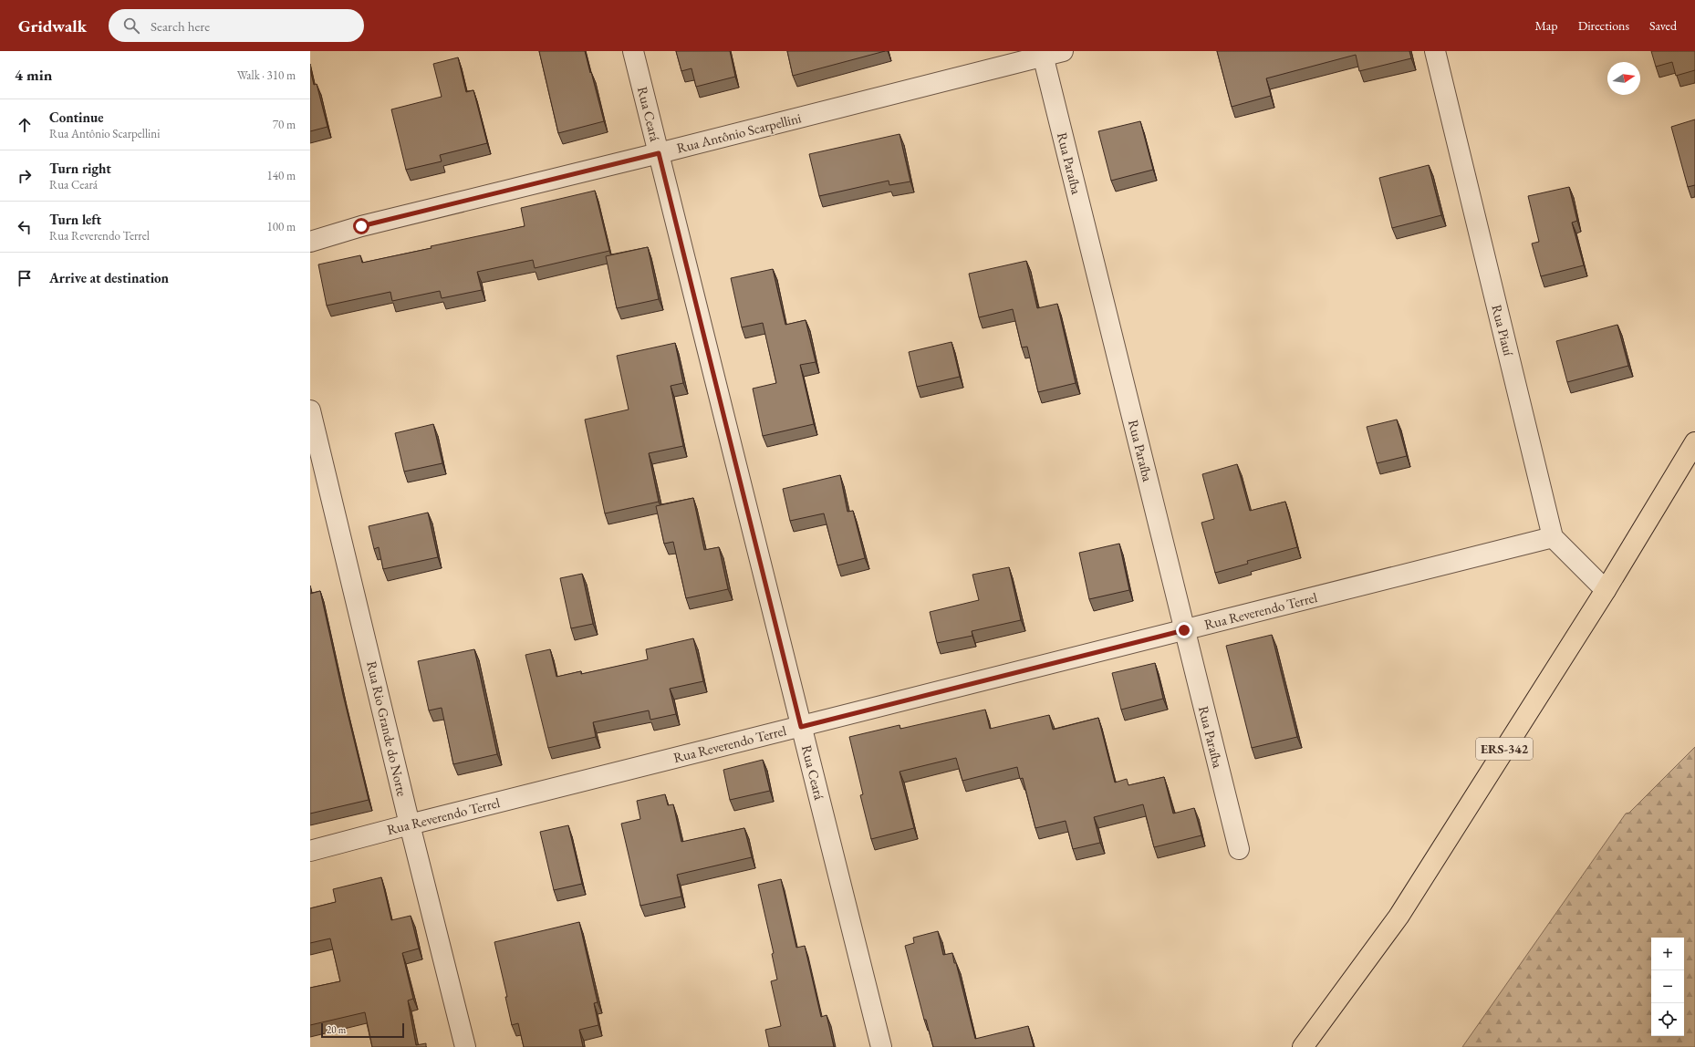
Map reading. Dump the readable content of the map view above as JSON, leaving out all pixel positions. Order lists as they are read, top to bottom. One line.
{"streets":{"main road":["ERS-342"],"street":["Rua Ceará","Rua Antônio Scarpellini","Rua Paraíba","Rua Piauí","Rua Reverendo Terrel","Rua Rio Grande do Norte"]},"crossings":[["Rua Ceará","Rua Antônio Scarpellini"],["Rua Ceará","Rua Reverendo Terrel"],["Rua Antônio Scarpellini","Rua Paraíba"],["Rua Paraíba","Rua Reverendo Terrel"],["Rua Piauí","Rua Reverendo Terrel"],["Rua Reverendo Terrel","Rua Rio Grande do Norte"]],"scale_bar":"20 m","north":"right","page":{"header":"Gridwalk","search":"Search here","nav":["Map","Directions","Saved"],"heading":["4 min","Walk · 310 m"],"list":[["Continue","Rua Antônio Scarpellini","70 m"],["Turn right","Rua Ceará","140 m"],["Turn left","Rua Reverendo Terrel","100 m"],"Arrive at destination"],"map_buttons":["+","−"],"scale":"20 m"}}
